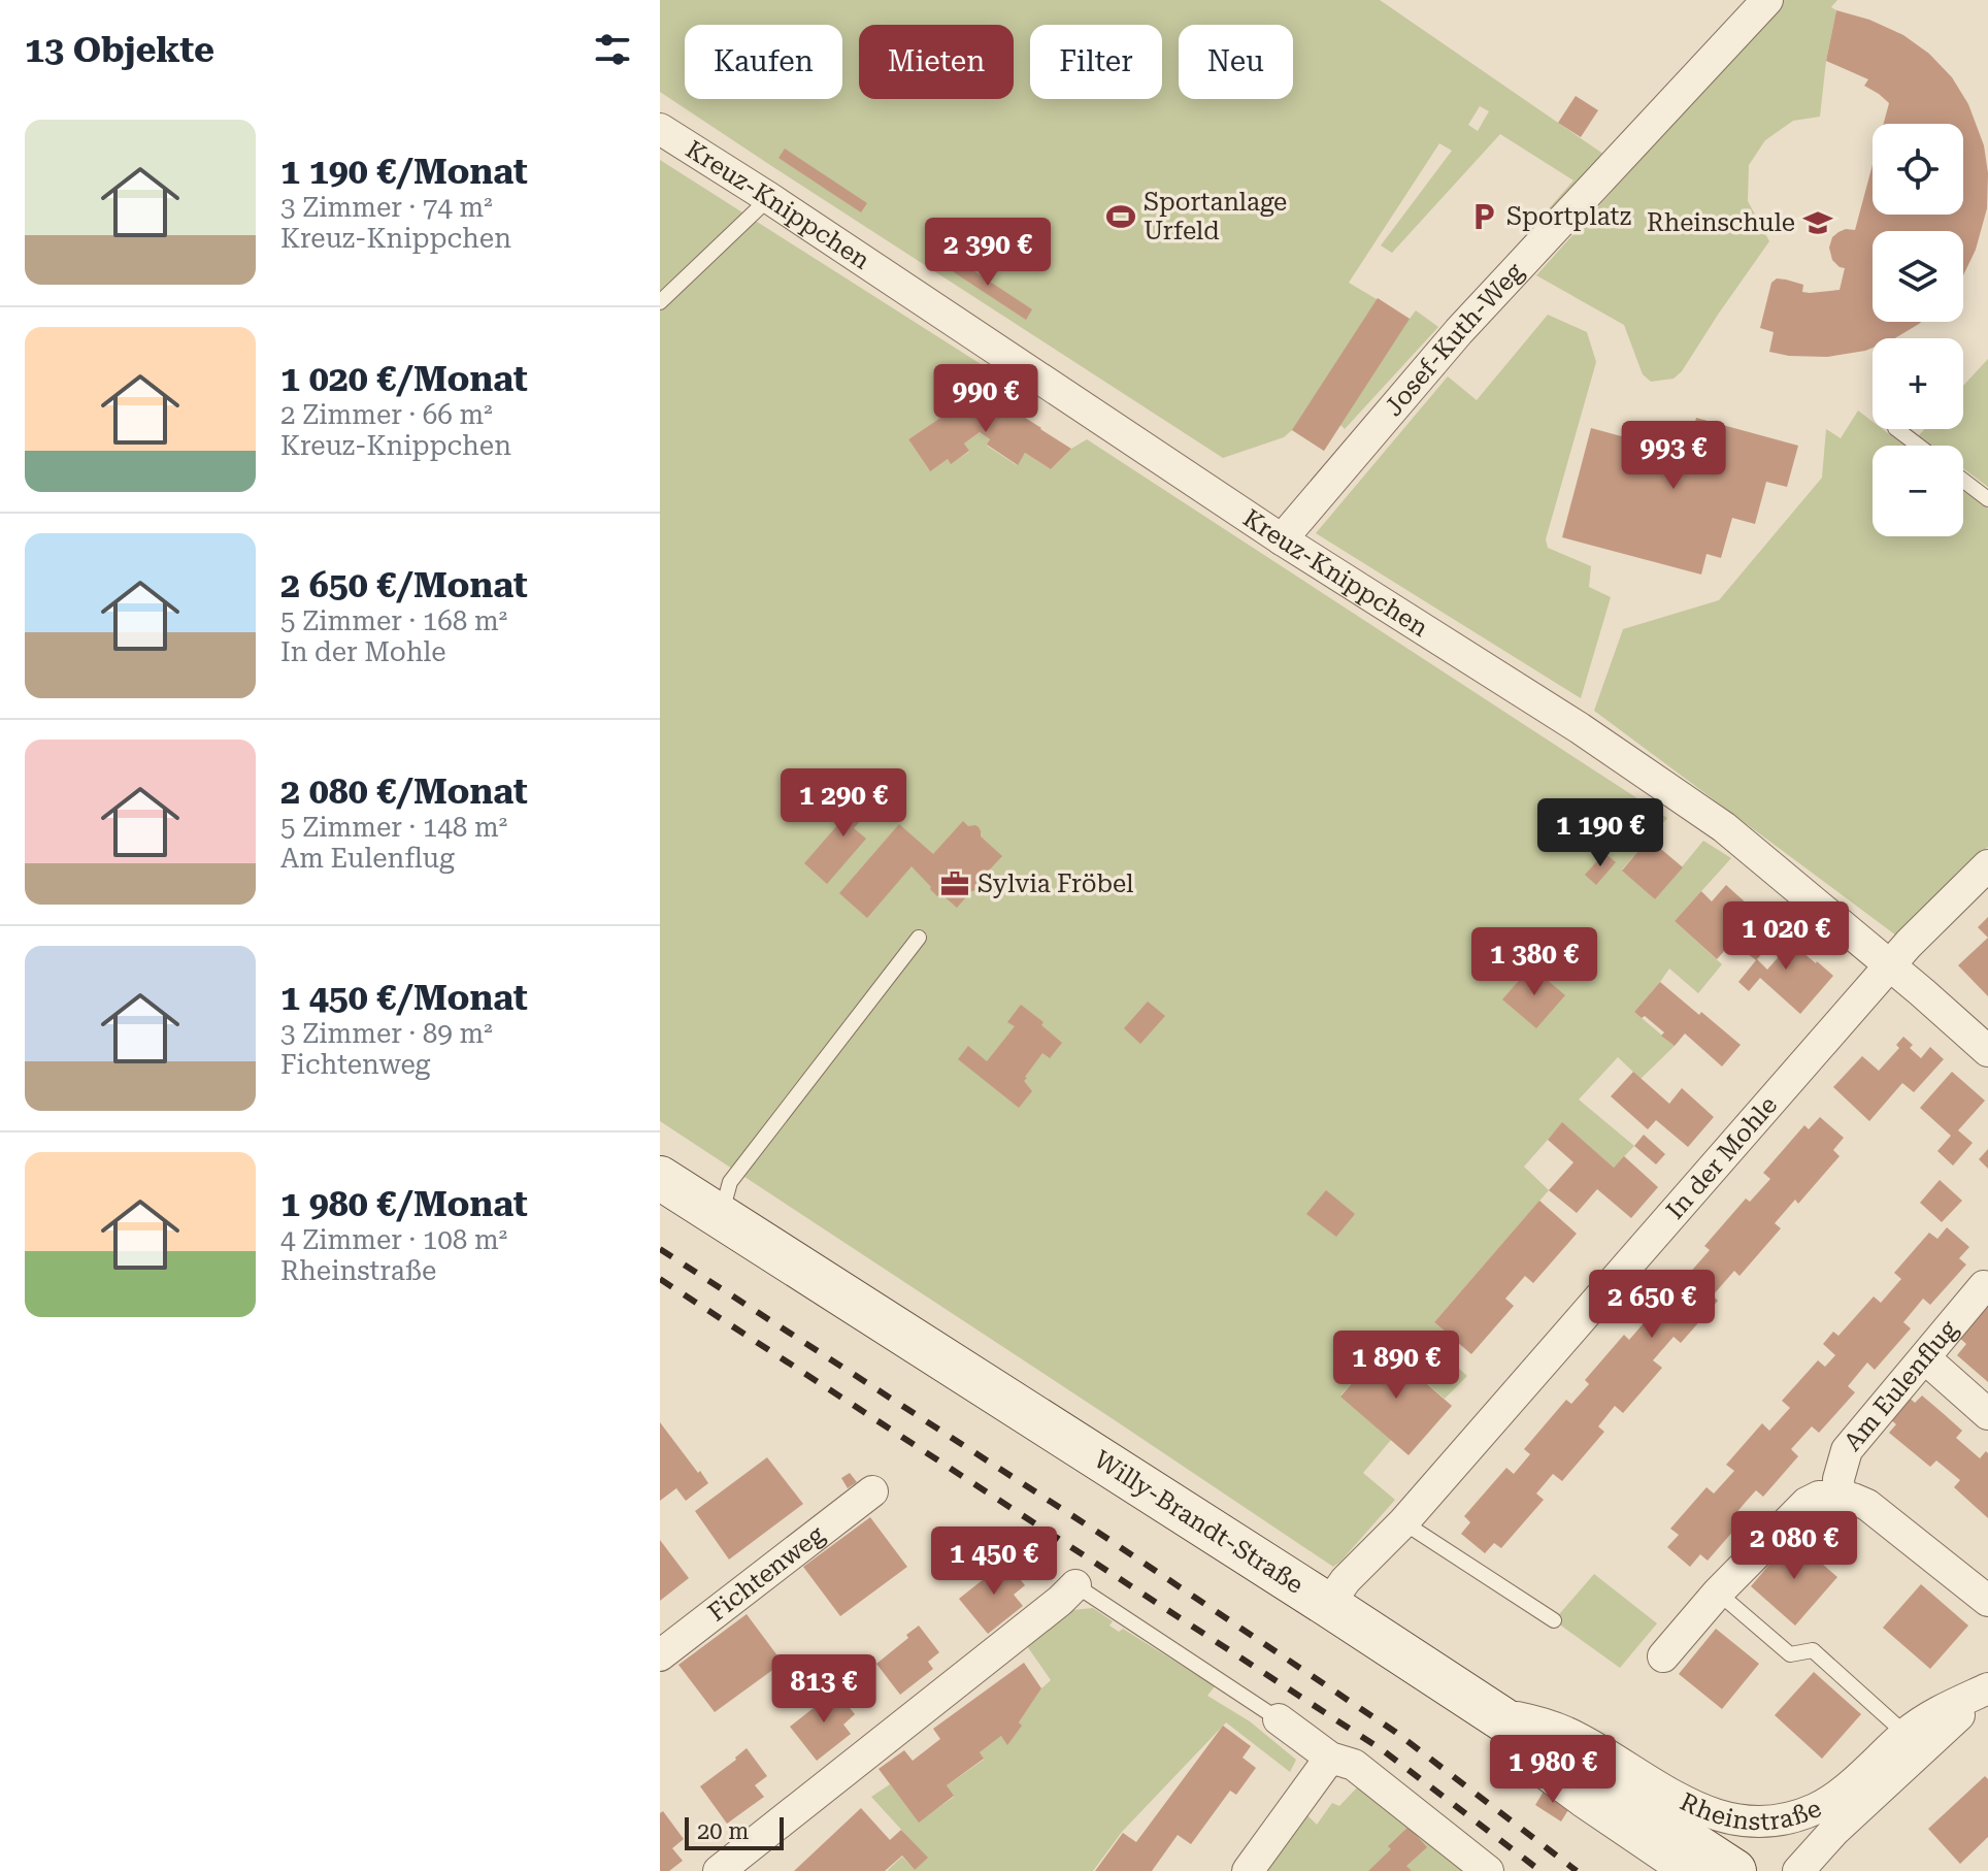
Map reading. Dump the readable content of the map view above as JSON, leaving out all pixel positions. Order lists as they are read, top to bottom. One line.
{"streets":{"main road":["Willy-Brandt-Straße"],"street":["Kreuz-Knippchen","Josef-Kuth-Weg","In der Mohle","Am Eulenflug","Fichtenweg","Rheinstraße"]},"crossings":[["Kreuz-Knippchen","Josef-Kuth-Weg"],["Kreuz-Knippchen","In der Mohle"],["In der Mohle","Willy-Brandt-Straße"],["Willy-Brandt-Straße","Rheinstraße"]],"places":{"sports":["Sportanlage Urfeld"],"parking":["Sportplatz"],"school or university":["Rheinschule"],"office":["Sylvia Fröbel"]},"scale_bar":"20 m","page":{"heading":"13 Objekte","chip":["Kaufen","Mieten","Filter","Neu"],"list":[{"name":"1 190 €/Monat","note":"3 Zimmer · 74 m² · Kreuz-Knippchen"},{"name":"1 020 €/Monat","note":"2 Zimmer · 66 m² · Kreuz-Knippchen"},{"name":"2 650 €/Monat","note":"5 Zimmer · 168 m² · In der Mohle"},{"name":"2 080 €/Monat","note":"5 Zimmer · 148 m² · Am Eulenflug"},{"name":"1 450 €/Monat","note":"3 Zimmer · 89 m² · Fichtenweg"},{"name":"1 980 €/Monat","note":"4 Zimmer · 108 m² · Rheinstraße"}],"map_buttons":["+","−"],"price":["2 390 €","990 €","993 €","1 290 €","1 190 €","1 020 €","1 380 €","2 650 €","1 890 €","2 080 €","1 450 €","813 €","1 980 €"],"scale":"20 m"}}
